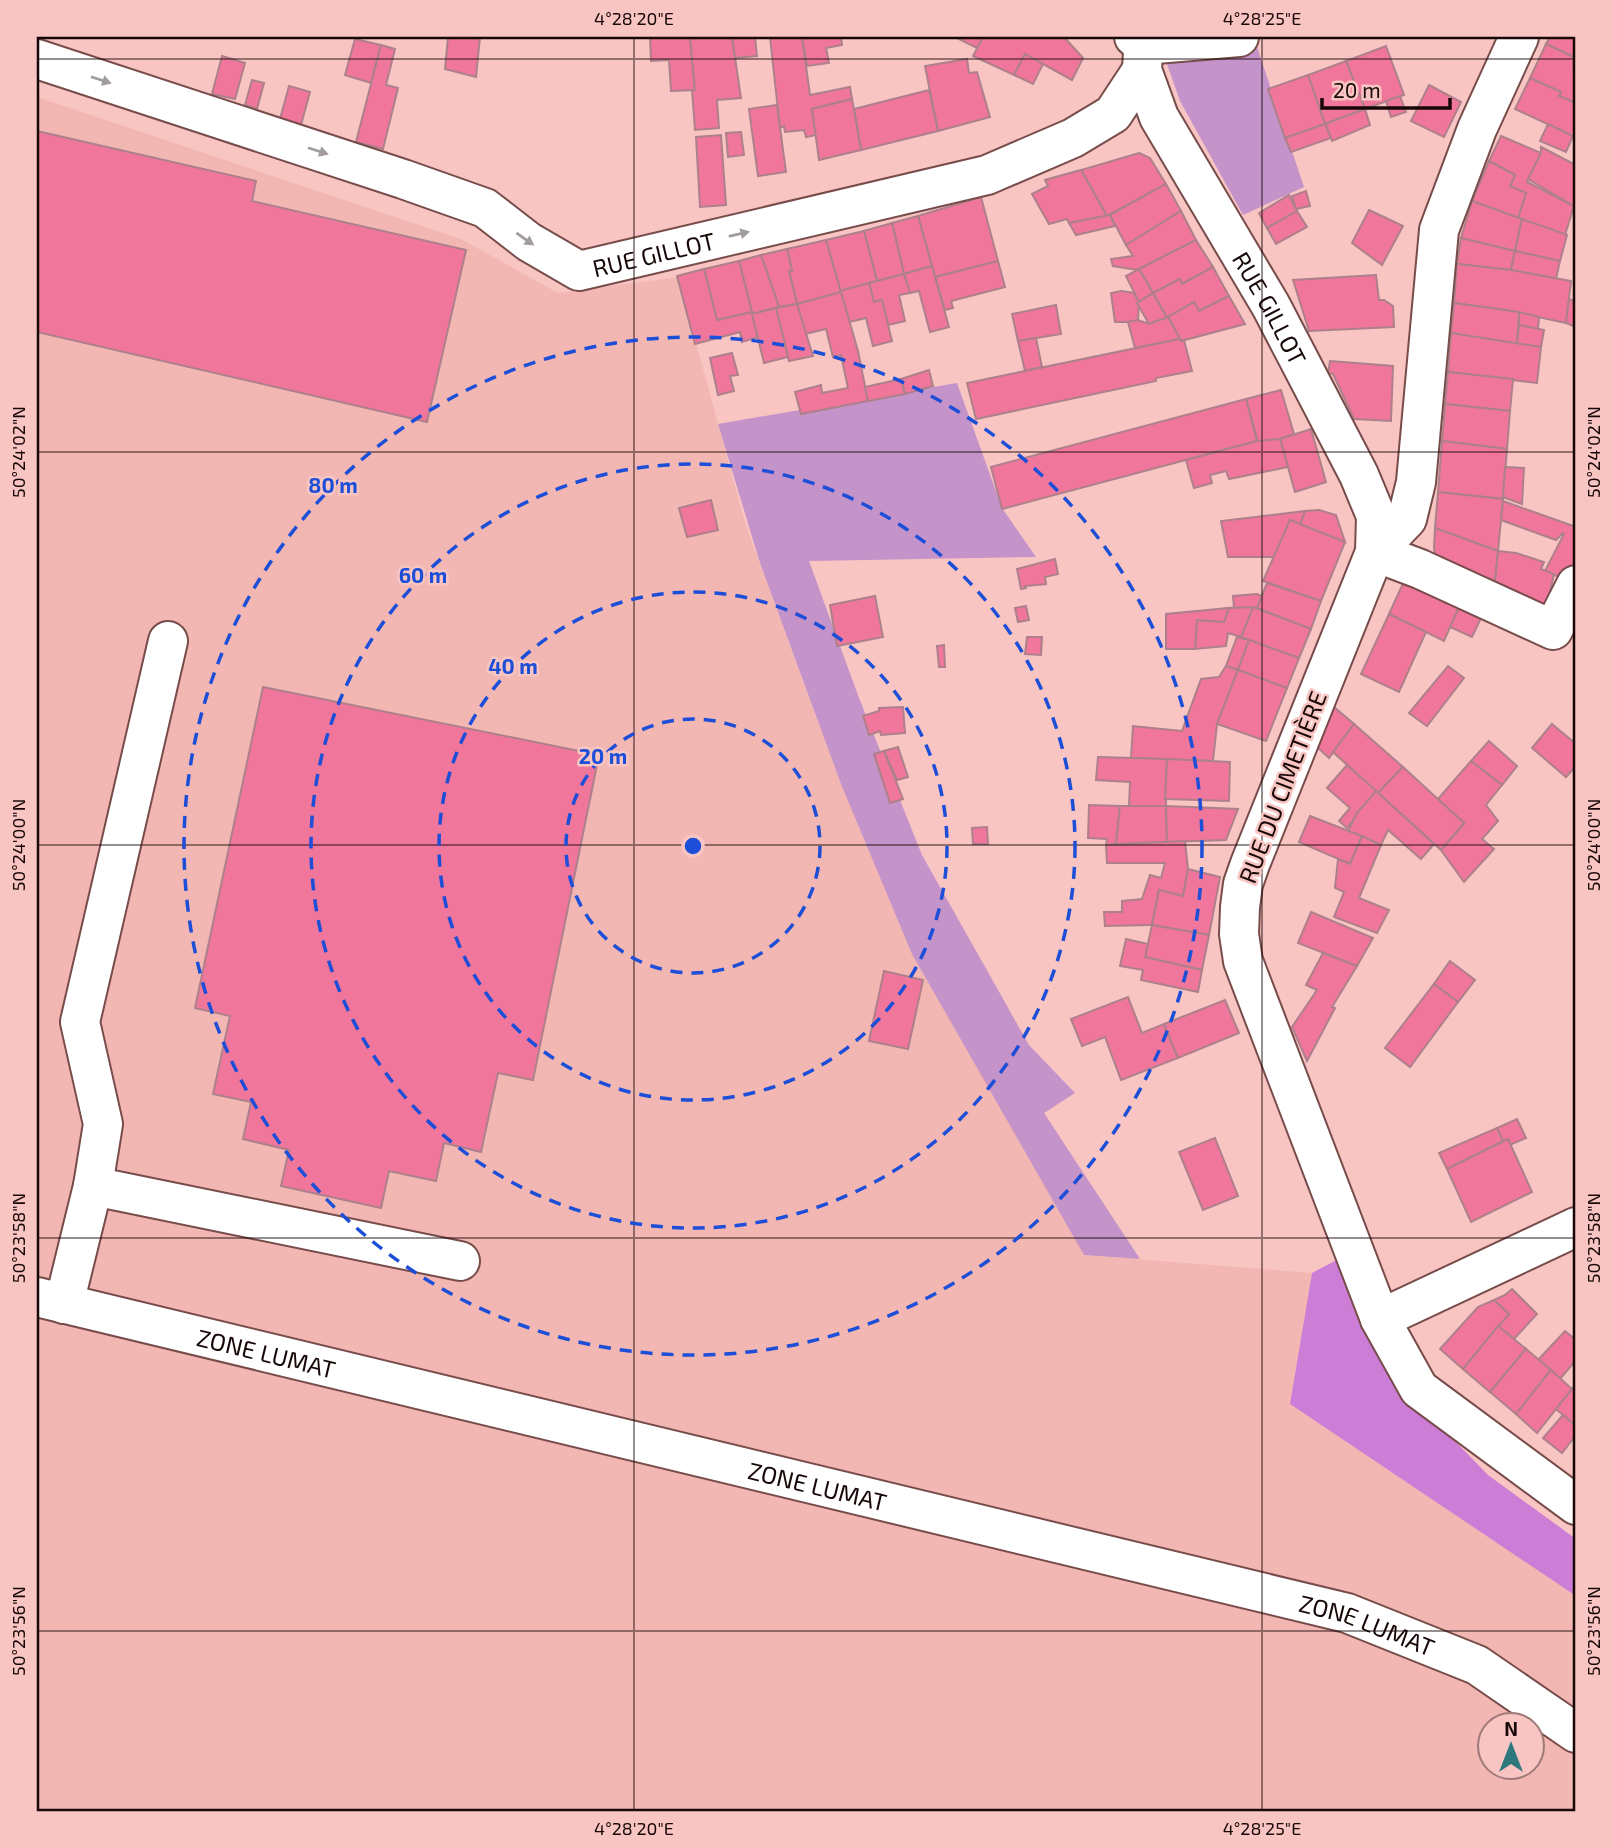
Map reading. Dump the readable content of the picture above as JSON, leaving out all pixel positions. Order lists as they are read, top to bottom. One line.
{"streets":{"street":["RUE GILLOT","RUE DU CIMETIÈRE","ZONE LUMAT"]},"crossings":[["RUE GILLOT","RUE DU CIMETIÈRE"]],"one_way":["RUE GILLOT"],"scale_bar":"20 m","north":"top","coordinates":["4°28'20\"E","4°28'25\"E","50°24'02\"N","50°24'00\"N","50°23'58\"N","50°23'56\"N"],"rings":["80 m","60 m","40 m","20 m"]}
